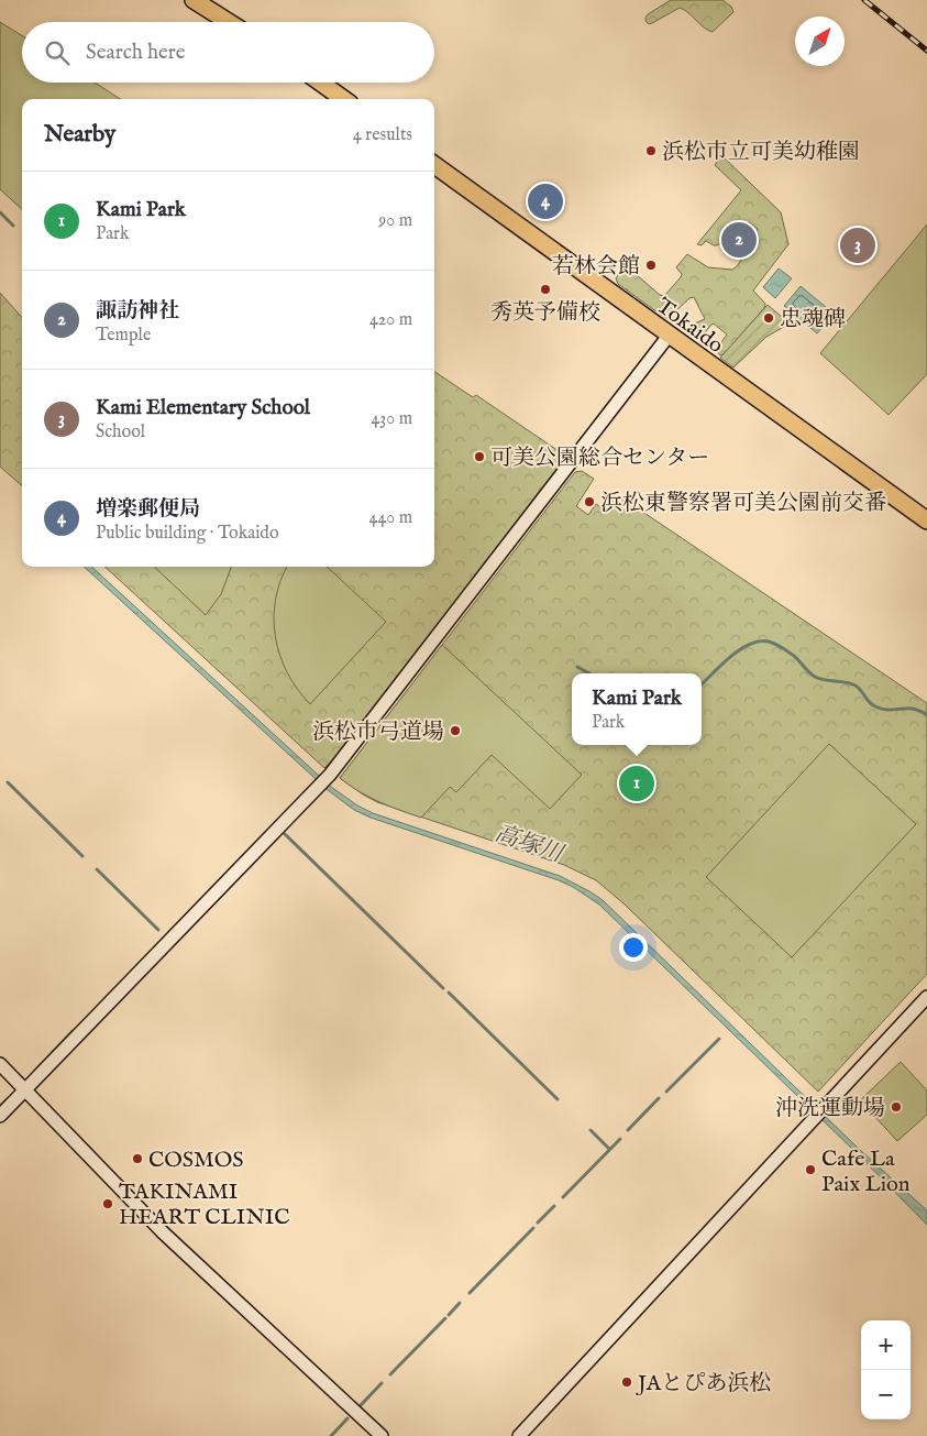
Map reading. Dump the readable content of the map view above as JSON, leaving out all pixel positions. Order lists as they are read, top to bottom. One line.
{"streets":{"highway":["Tokaido"]},"water":["高塚川"],"places":["浜松市立可美幼稚園","若林会館","秀英予備校","忠魂碑","可美公園総合センター","浜松東警察署可美公園前交番","浜松市弓道場","沖洗運動場","COSMOS","Cafe La Paix Lion","TAKINAMI HEART CLINIC","JAとぴあ浜松"],"north":"top right","page":{"search":"Search here","heading":["Nearby","4 results"],"list":[{"mark":"1","name":"Kami Park","note":"Park","value":"90 m"},{"mark":"2","name":"諏訪神社","note":"Temple","value":"420 m"},{"mark":"3","name":"Kami Elementary School","note":"School","value":"430 m"},{"mark":"4","name":"増楽郵便局","note":"Public building · Tokaido","value":"440 m"}],"pins":["4","2","3","1"],"popup":["Kami Park","Park"],"map_buttons":["+","−"]}}
